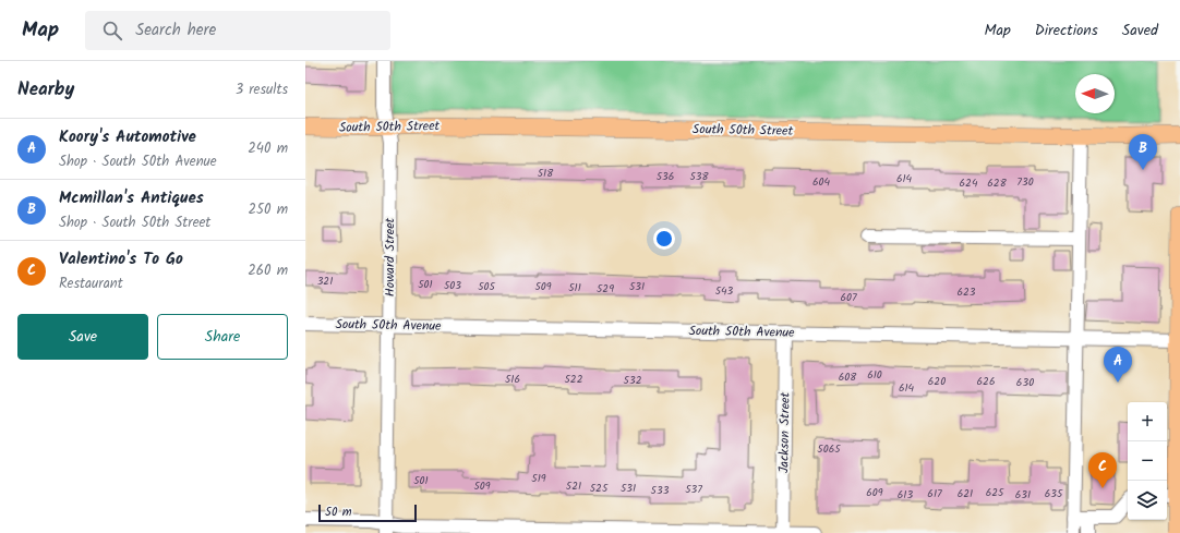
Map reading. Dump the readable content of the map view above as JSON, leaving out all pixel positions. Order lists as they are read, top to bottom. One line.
{"streets":{"main road":["South 50th Street"],"street":["Howard Street","South 50th Avenue","Jackson Street"]},"crossings":[["South 50th Street","Howard Street"],["Howard Street","South 50th Avenue"],["South 50th Avenue","Jackson Street"]],"house_numbers":["518","536","538","614","604","730","624","628","321","501","503","505","509","531","511","529","543","623","607","610","608","516","522","532","620","626","630","614","5065","519","501","509","521","525","531","537","533","609","625","617","621","635","613","631"],"scale_bar":"50 m","north":"left","page":{"header":"Map","search":"Search here","nav":["Map","Directions","Saved"],"heading":["Nearby","3 results"],"list":[{"mark":"A","name":"Koory's Automotive","note":"Shop · South 50th Avenue","value":"240 m"},{"mark":"B","name":"Mcmillan's Antiques","note":"Shop · South 50th Street","value":"250 m"},{"mark":"C","name":"Valentino's To Go","note":"Restaurant","value":"260 m"}],"pins":["B","A","C"],"buttons":["Save","Share"],"map_buttons":["+","−"],"scale":"50 m"}}
